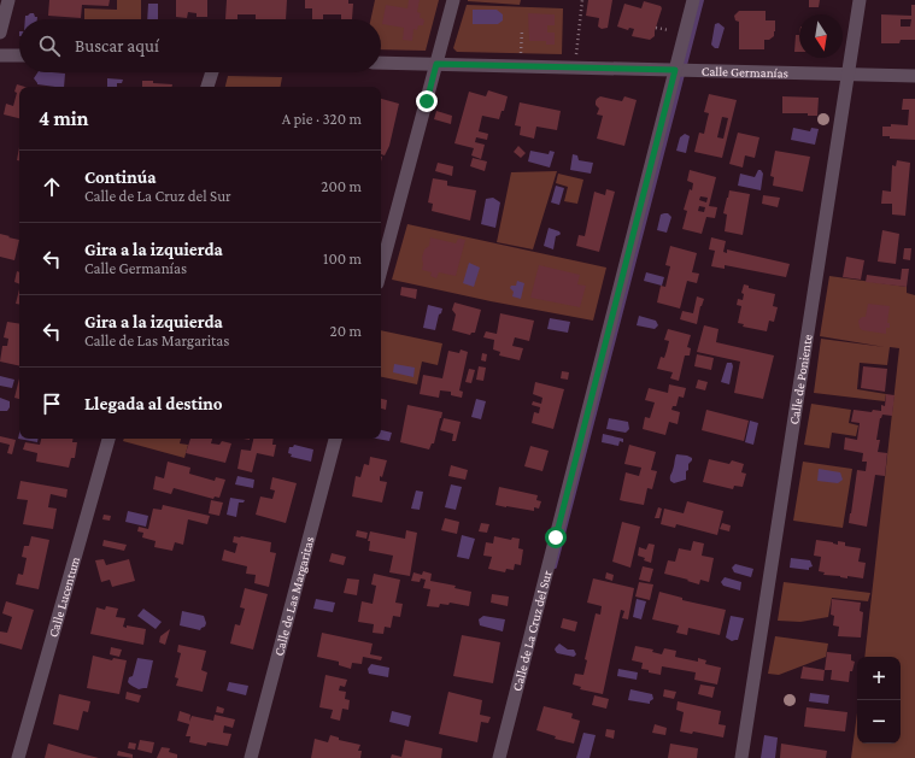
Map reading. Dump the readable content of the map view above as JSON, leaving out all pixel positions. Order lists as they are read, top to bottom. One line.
{"streets":{"street":["Calle Germanías","Calle de Poniente","Calle Lucentum","Calle de Las Margaritas","Calle de La Cruz del Sur"]},"crossings":[["Calle Germanías","Calle de Poniente"],["Calle Germanías","Calle de La Cruz del Sur"]],"north":"bottom","page":{"search":"Buscar aquí","heading":["4 min","A pie · 320 m"],"list":[["Continúa","Calle de La Cruz del Sur","200 m"],["Gira a la izquierda","Calle Germanías","100 m"],["Gira a la izquierda","Calle de Las Margaritas","20 m"],"Llegada al destino"],"map_buttons":["+","−"]}}
